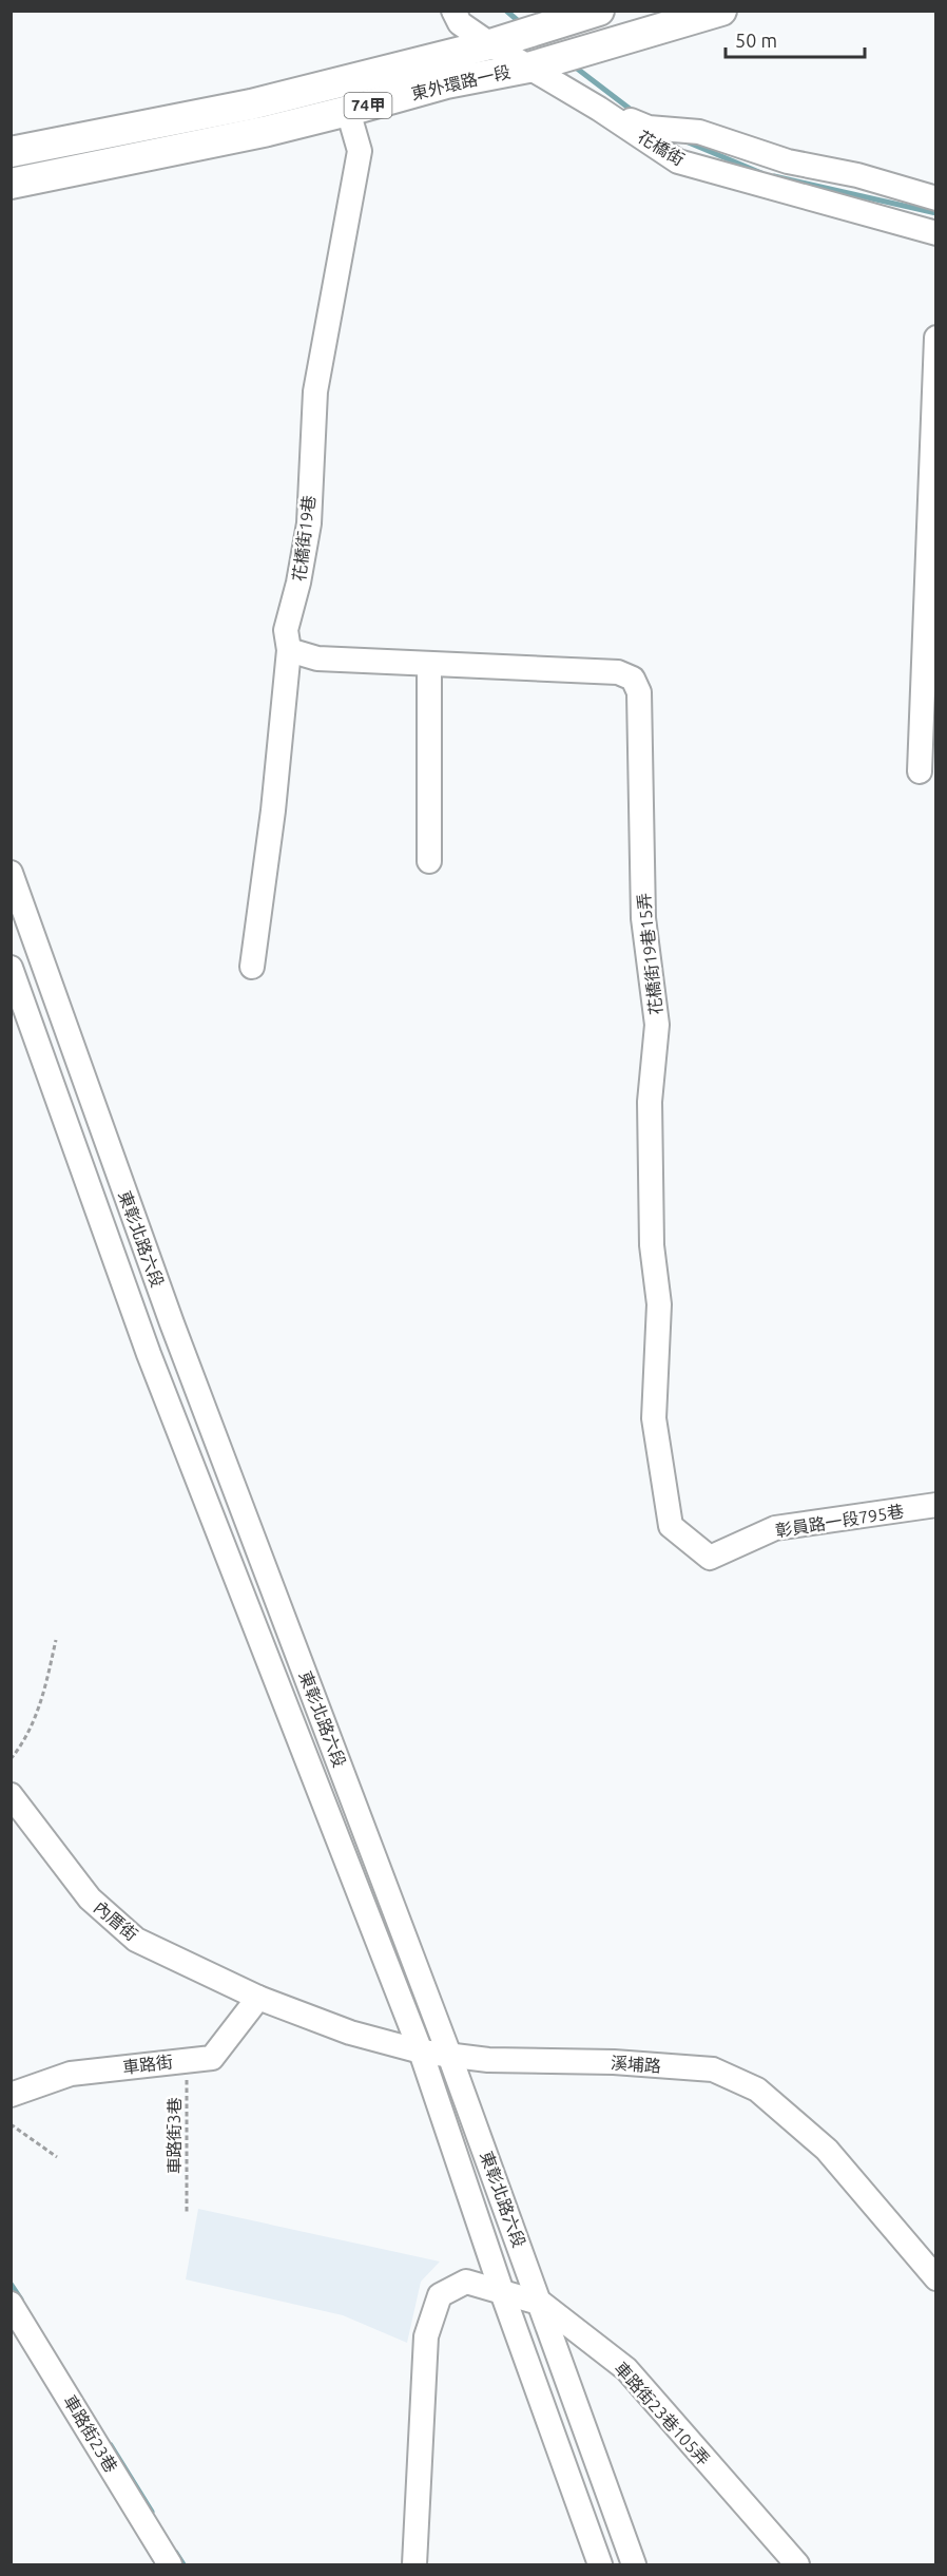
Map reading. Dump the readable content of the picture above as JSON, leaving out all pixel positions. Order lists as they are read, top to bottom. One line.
{"streets":{"main road":["東外環路一段","74甲"],"street":["花橋街","花橋街19巷","花橋街19巷15弄","東彰北路六段","彰員路一段795巷","內厝街","車路街","溪埔路","車路街23巷105弄","車路街23巷"],"path":["車路街3巷"]},"crossings":[["東外環路一段","花橋街"],["東外環路一段","花橋街19巷"],["花橋街19巷","花橋街19巷15弄"],["花橋街19巷15弄","彰員路一段795巷"],["東彰北路六段","溪埔路"],["東彰北路六段","車路街23巷105弄"],["內厝街","車路街"],["內厝街","溪埔路"],["車路街","溪埔路"],["車路街","車路街3巷"]],"scale_bar":"50 m"}
